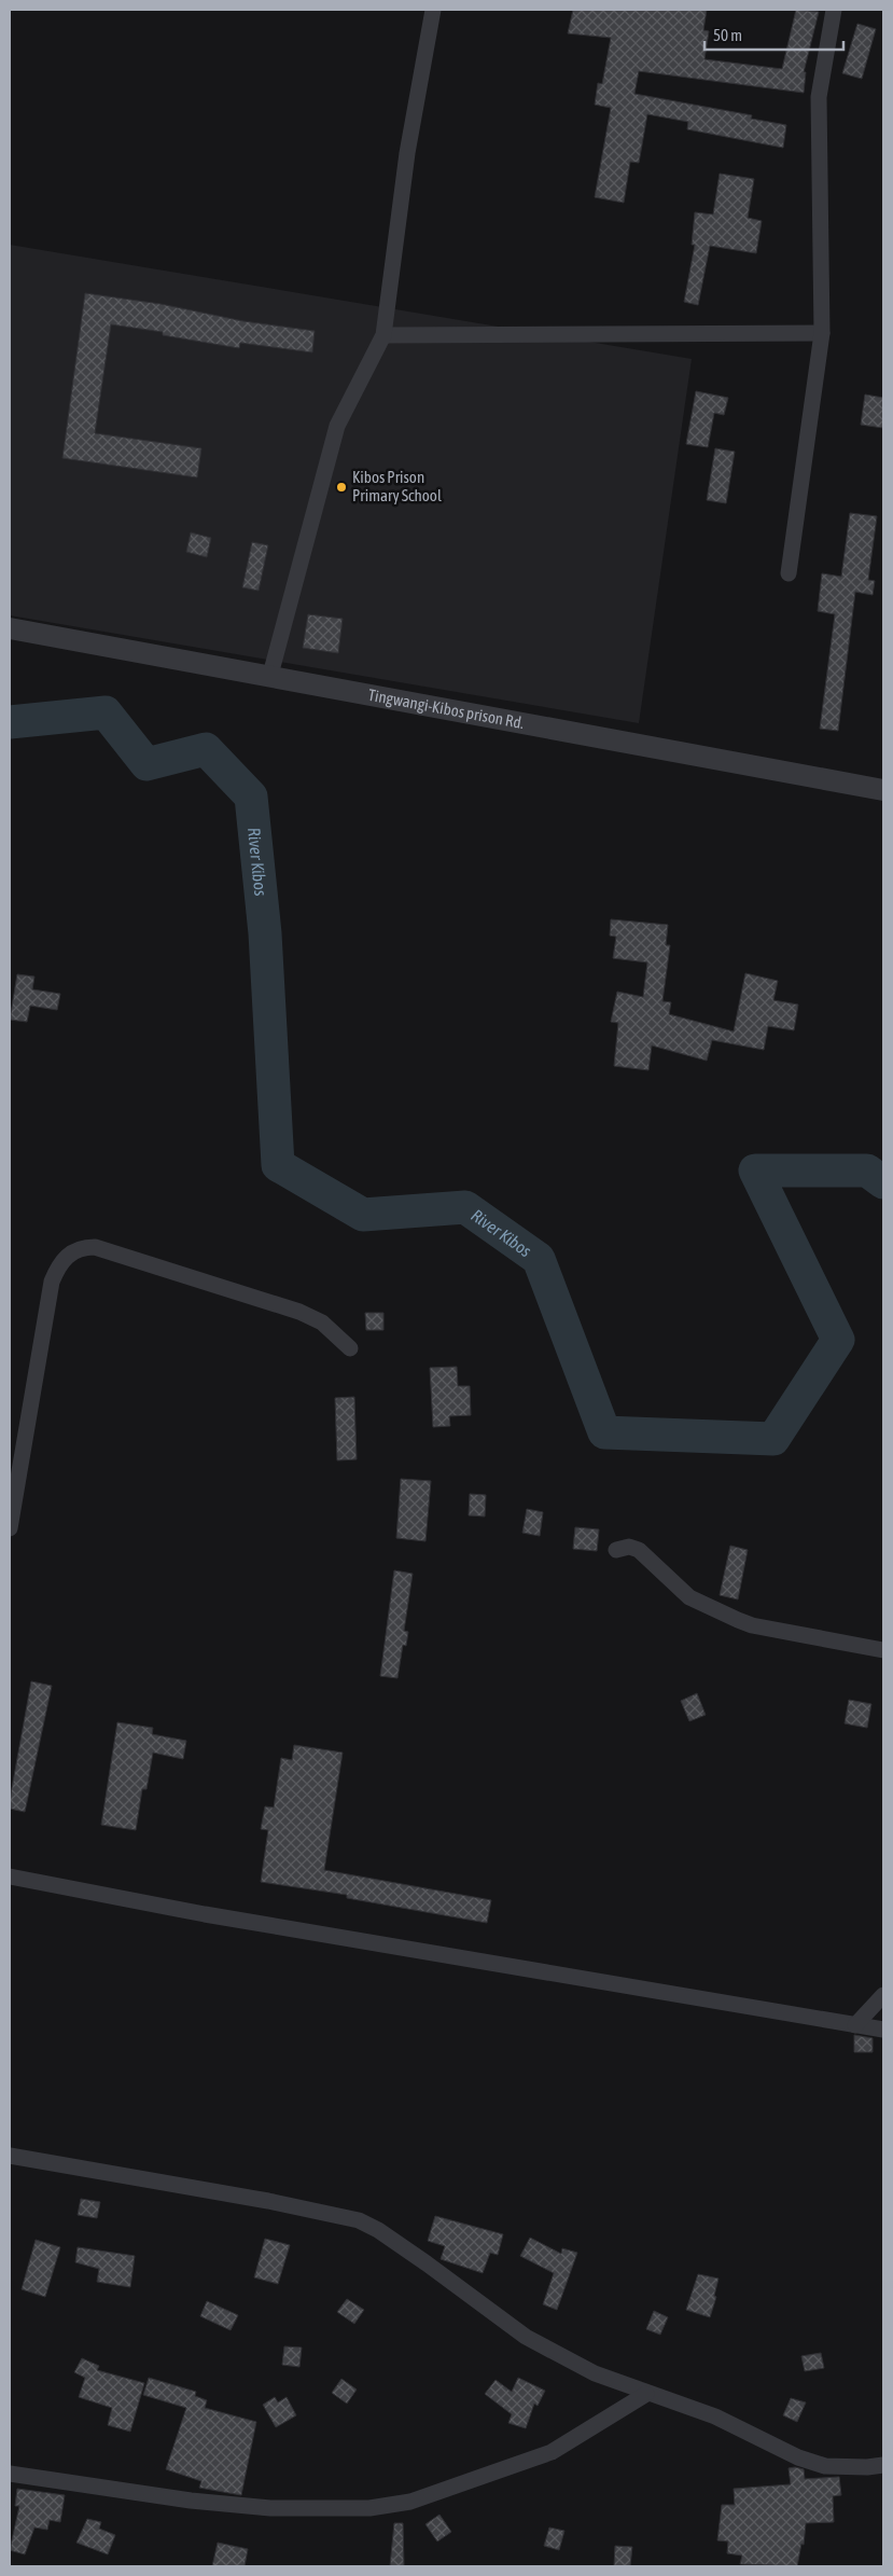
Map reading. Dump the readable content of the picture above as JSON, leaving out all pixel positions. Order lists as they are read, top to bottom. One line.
{"streets":{"street":["Tingwangi-Kibos prison Rd."]},"water":["River Kibos"],"places":["Kibos Prison Primary School"],"scale_bar":"50 m"}
